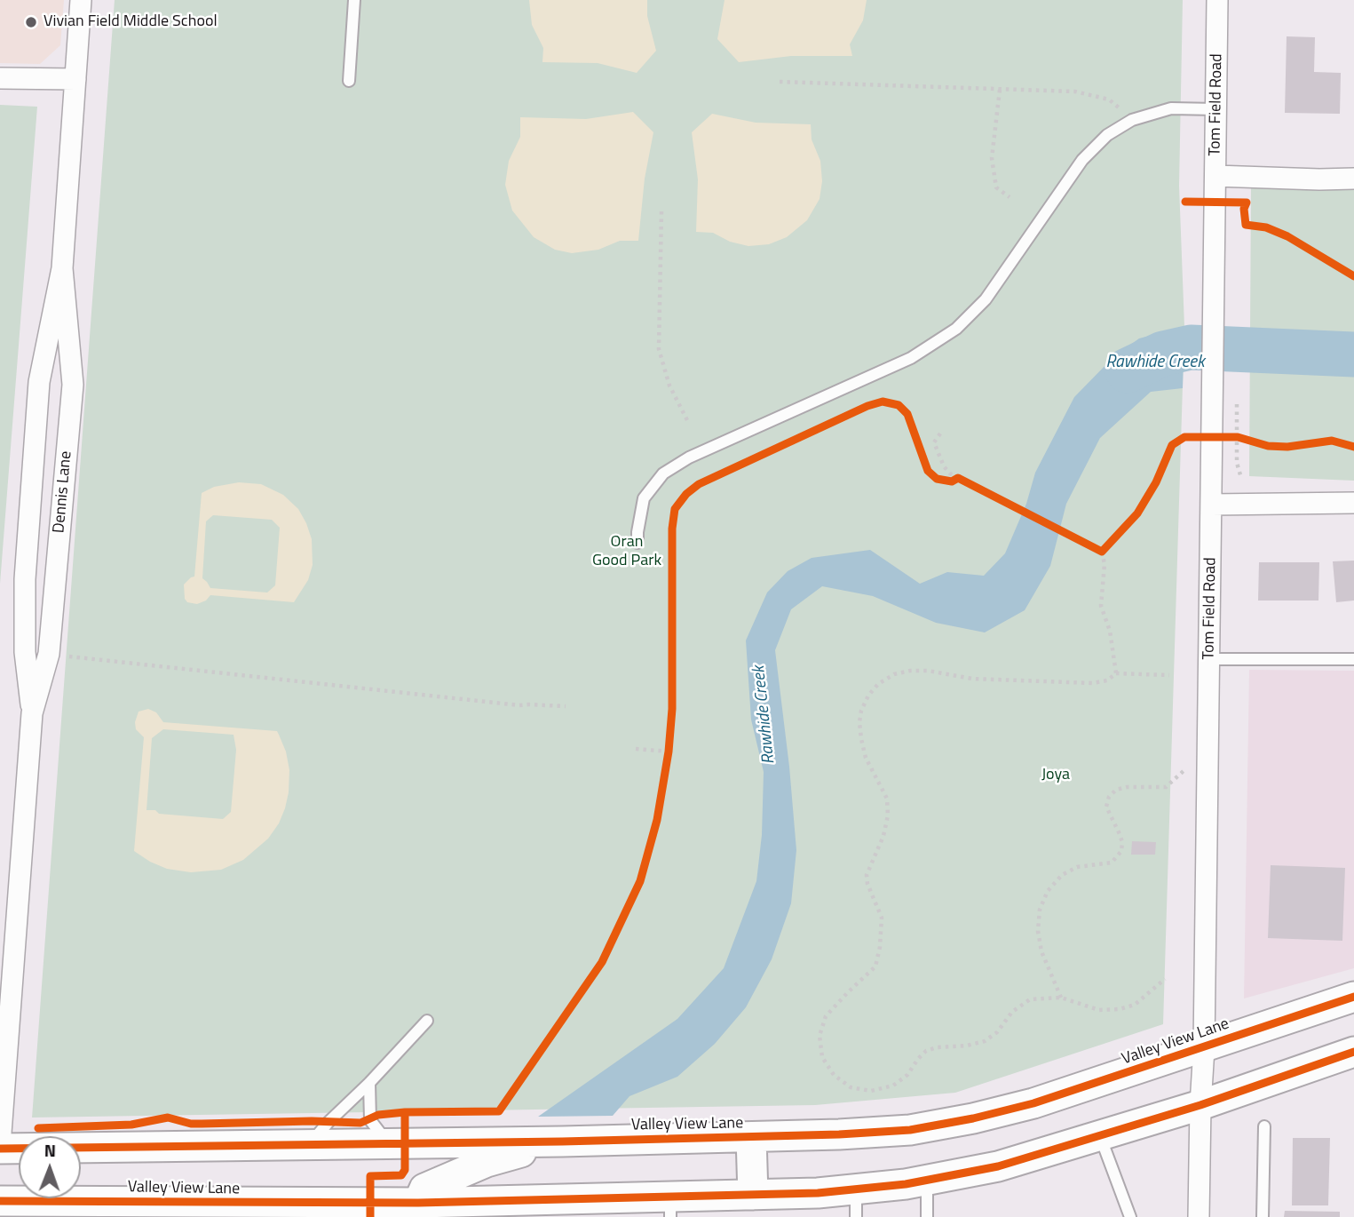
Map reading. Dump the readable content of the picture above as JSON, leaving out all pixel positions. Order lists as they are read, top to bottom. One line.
{"streets":{"main road":["Valley View Lane"],"street":["Tom Field Road","Dennis Lane"]},"crossings":[["Tom Field Road","Valley View Lane"],["Dennis Lane","Valley View Lane"]],"water":["Rawhide Creek"],"parks":["Oran Good Park","Joya"],"places":["Vivian Field Middle School"],"north":"top"}
